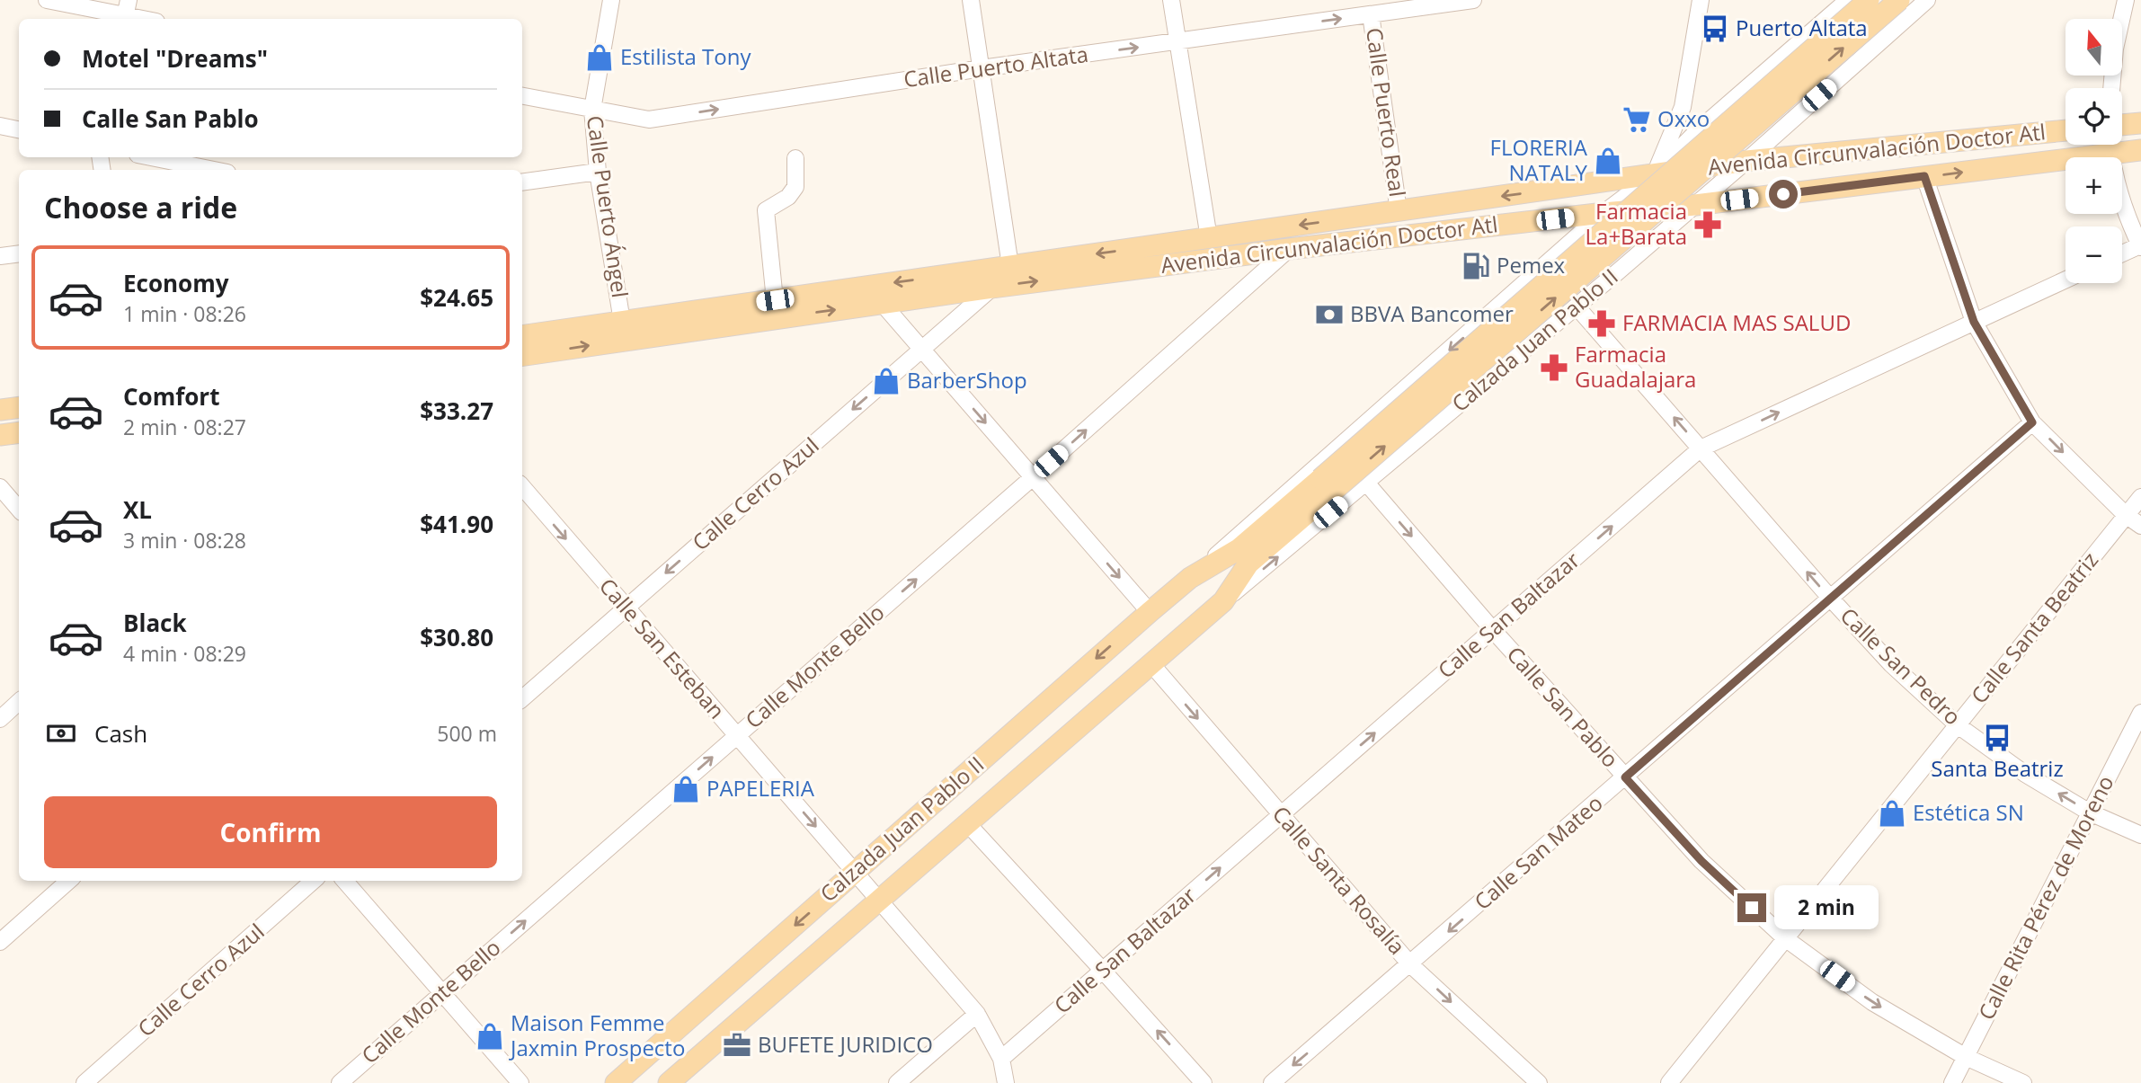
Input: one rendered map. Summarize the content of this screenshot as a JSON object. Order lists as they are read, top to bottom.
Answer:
{
  "streets": {
    "main road": ["Avenida Circunvalación Doctor Atl", "Calzada Juan Pablo II"],
    "street": [
      "Calle Puerto Altata",
      "Calle Puerto Real",
      "Calle Puerto Ángel",
      "Calle Cerro Azul",
      "Calle San Baltazar",
      "Calle Santa Beatriz",
      "Calle San Esteban",
      "Calle Monte Bello",
      "Calle San Pedro",
      "Calle San Pablo",
      "Calle San Mateo",
      "Calle Santa Rosalía",
      "Calle Rita Pérez de Moreno"
    ]
  },
  "crossings": [
    ["Calle Puerto Altata", "Calle Puerto Real"],
    ["Calle Puerto Altata", "Calle Puerto Ángel"],
    ["Calle Puerto Real", "Avenida Circunvalación Doctor Atl"],
    ["Avenida Circunvalación Doctor Atl", "Calle Puerto Ángel"],
    ["Avenida Circunvalación Doctor Atl", "Calzada Juan Pablo II"],
    ["Avenida Circunvalación Doctor Atl", "Calle Cerro Azul"],
    ["Avenida Circunvalación Doctor Atl", "Calle Monte Bello"],
    ["Calzada Juan Pablo II", "Calle San Esteban"],
    ["Calzada Juan Pablo II", "Calle San Pedro"],
    ["Calzada Juan Pablo II", "Calle San Pablo"],
    ["Calzada Juan Pablo II", "Calle Santa Rosalía"],
    ["Calle Cerro Azul", "Calle San Esteban"],
    ["Calle San Baltazar", "Calle San Esteban"],
    ["Calle San Baltazar", "Calle San Pedro"],
    ["Calle San Baltazar", "Calle San Pablo"],
    ["Calle San Baltazar", "Calle Santa Rosalía"],
    ["Calle Santa Beatriz", "Calle San Pedro"],
    ["Calle Santa Beatriz", "Calle San Pablo"],
    ["Calle San Esteban", "Calle Monte Bello"],
    ["Calle San Pedro", "Calle San Mateo"],
    ["Calle San Pedro", "Calle Rita Pérez de Moreno"],
    ["Calle San Pablo", "Calle San Mateo"],
    ["Calle San Pablo", "Calle Rita Pérez de Moreno"],
    ["Calle San Mateo", "Calle Santa Rosalía"]
  ],
  "one_way": [
    "Calle Puerto Altata",
    "Calle Cerro Azul",
    "Calle San Baltazar",
    "Calle San Esteban",
    "Calle Monte Bello",
    "Calle San Pedro",
    "Calle San Pablo",
    "Calle San Mateo",
    "Calle Santa Rosalía"
  ],
  "places": {
    "bus stop": ["Puerto Altata", "Santa Beatriz"],
    "shop": [
      "Estilista Tony",
      "FLORERIA NATALY",
      "BarberShop",
      "PAPELERIA",
      "Estética SN",
      "Maison Femme Jaxmin Prospecto"
    ],
    "supermarket": ["Oxxo"],
    "pharmacy": ["Farmacia La+Barata", "FARMACIA MAS SALUD", "Farmacia Guadalajara"],
    "fuel station": ["Pemex"],
    "bank": ["BBVA Bancomer"],
    "office": ["BUFETE JURIDICO"]
  },
  "north": "top",
  "page": {
    "map_buttons": ["+", "−"],
    "banner": ["Motel \"Dreams\"", "Calle San Pablo"],
    "heading": "Choose a ride",
    "list": [
      {
        "name": "Economy",
        "note": "1 min · 08:26",
        "value": "$24.65"
      },
      {
        "name": "Comfort",
        "note": "2 min · 08:27",
        "value": "$33.27"
      },
      {
        "name": "XL",
        "note": "3 min · 08:28",
        "value": "$41.90"
      },
      {
        "name": "Black",
        "note": "4 min · 08:29",
        "value": "$30.80"
      }
    ],
    "pay": ["Cash", "500 m"],
    "buttons": "Confirm",
    "bubble": "2 min"
  }
}
